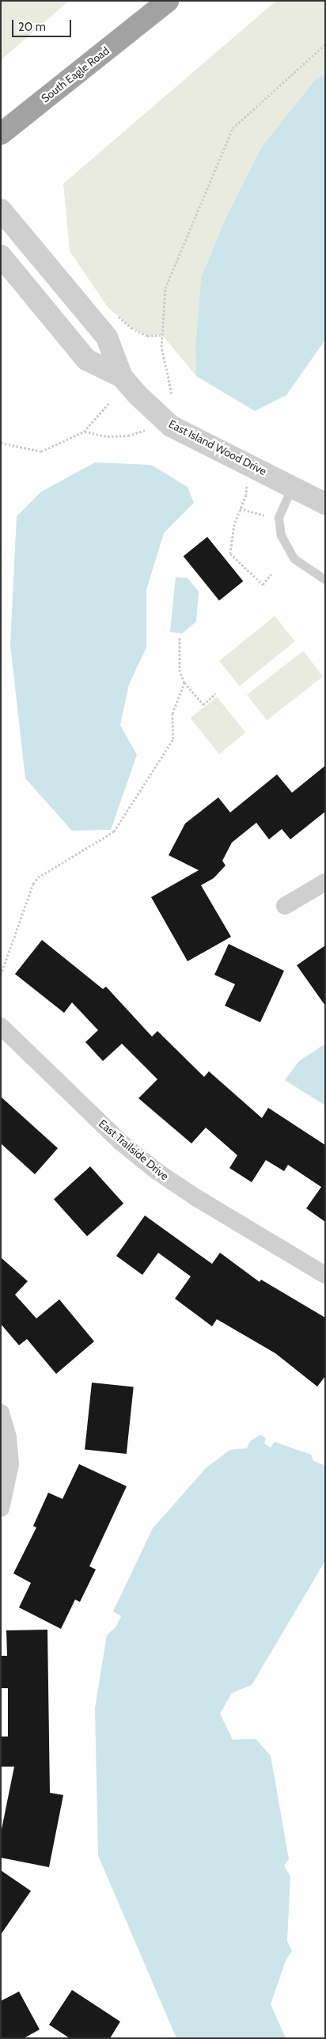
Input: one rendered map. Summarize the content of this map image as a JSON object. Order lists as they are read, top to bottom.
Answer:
{
  "streets": {
    "highway": ["South Eagle Road"],
    "street": ["East Island Wood Drive", "East Trailside Drive"]
  },
  "scale_bar": "20 m"
}
